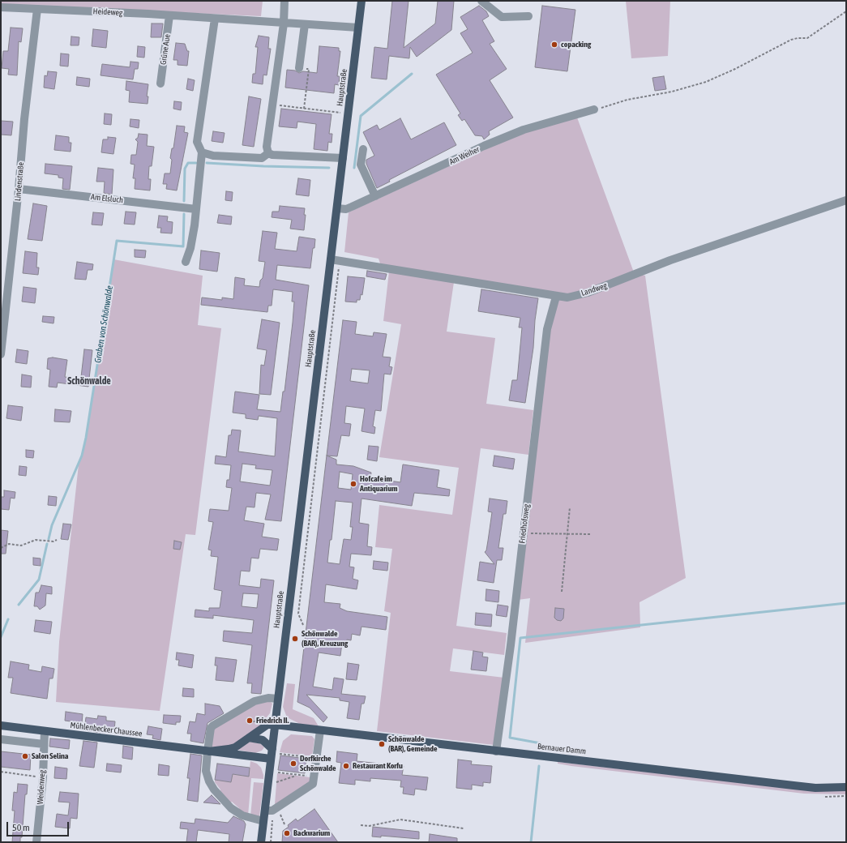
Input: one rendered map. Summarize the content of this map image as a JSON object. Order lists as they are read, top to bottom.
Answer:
{
  "streets": {
    "main road": ["Hauptstraße", "Mühlenbecker Chaussee", "Bernauer Damm"],
    "street": [
      "Heideweg",
      "Grüne Aue",
      "Am Weiher",
      "Lindenstraße",
      "Am Elsluch",
      "Landweg",
      "Friedhofsweg",
      "Weidenweg"
    ]
  },
  "crossings": [
    ["Heideweg", "Grüne Aue"],
    ["Heideweg", "Hauptstraße"],
    ["Heideweg", "Lindenstraße"],
    ["Hauptstraße", "Am Weiher"],
    ["Hauptstraße", "Landweg"],
    ["Hauptstraße", "Mühlenbecker Chaussee"],
    ["Hauptstraße", "Bernauer Damm"],
    ["Lindenstraße", "Am Elsluch"],
    ["Landweg", "Friedhofsweg"],
    ["Friedhofsweg", "Bernauer Damm"],
    ["Mühlenbecker Chaussee", "Bernauer Damm"],
    ["Mühlenbecker Chaussee", "Weidenweg"]
  ],
  "districts": ["Schönwalde"],
  "water": ["Graben von Schönwalde"],
  "places": [
    "copacking",
    "Hofcafe im Antiquarium",
    "Schönwalde (BAR), Kreuzung",
    "Friedrich II.",
    "Schönwalde (BAR), Gemeinde",
    "Salon Selina",
    "Dorfkirche Schönwalde",
    "Restaurant Korfu",
    "Backwarium"
  ],
  "scale_bar": "50 m"
}
